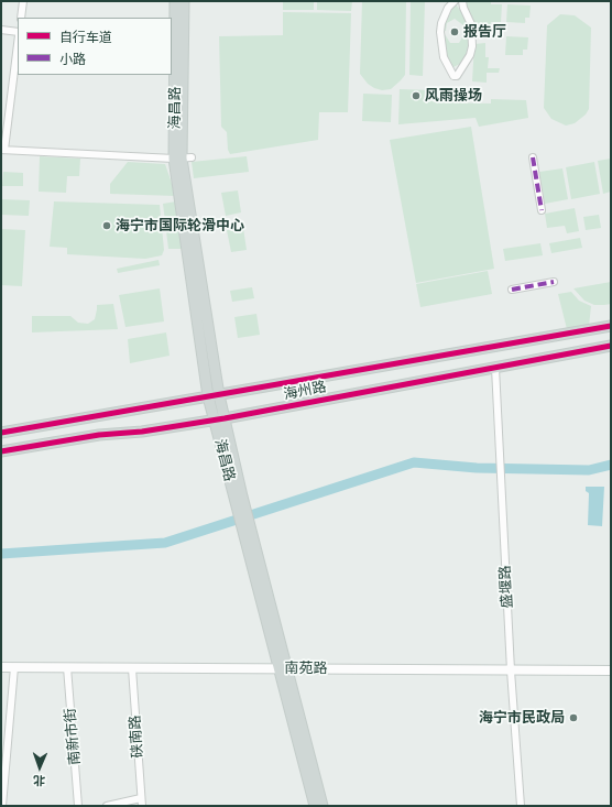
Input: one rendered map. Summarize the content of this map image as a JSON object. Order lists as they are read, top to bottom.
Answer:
{
  "streets": {
    "main road": ["海昌路", "海州路"],
    "street": [
      "盛堰路",
      "南苑路",
      "南新市街",
      "硖南路"
    ]
  },
  "crossings": [
    ["海昌路", "海州路"],
    ["海昌路", "南苑路"],
    ["海州路", "盛堰路"],
    ["盛堰路", "南苑路"],
    ["南苑路", "南新市街"],
    ["南苑路", "硖南路"]
  ],
  "places": [
    "报告厅",
    "风雨操场",
    "海宁市国际轮滑中心",
    "海宁市民政局"
  ],
  "legend": ["自行车道", "小路"],
  "north": "bottom"
}
